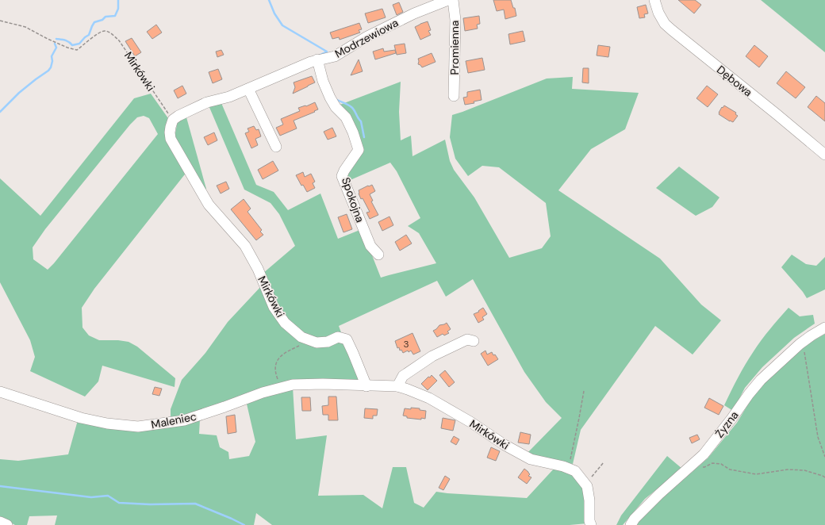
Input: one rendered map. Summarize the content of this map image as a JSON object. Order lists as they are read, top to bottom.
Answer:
{
  "streets": {
    "street": [
      "Modrzewiowa",
      "Promienna",
      "Mirkówki",
      "Dębowa",
      "Spokojna",
      "Maleniec",
      "Żyzna"
    ]
  },
  "crossings": [
    ["Modrzewiowa", "Mirkówki"],
    ["Modrzewiowa", "Spokojna"],
    ["Mirkówki", "Maleniec"]
  ],
  "house_numbers": ["3"]
}
